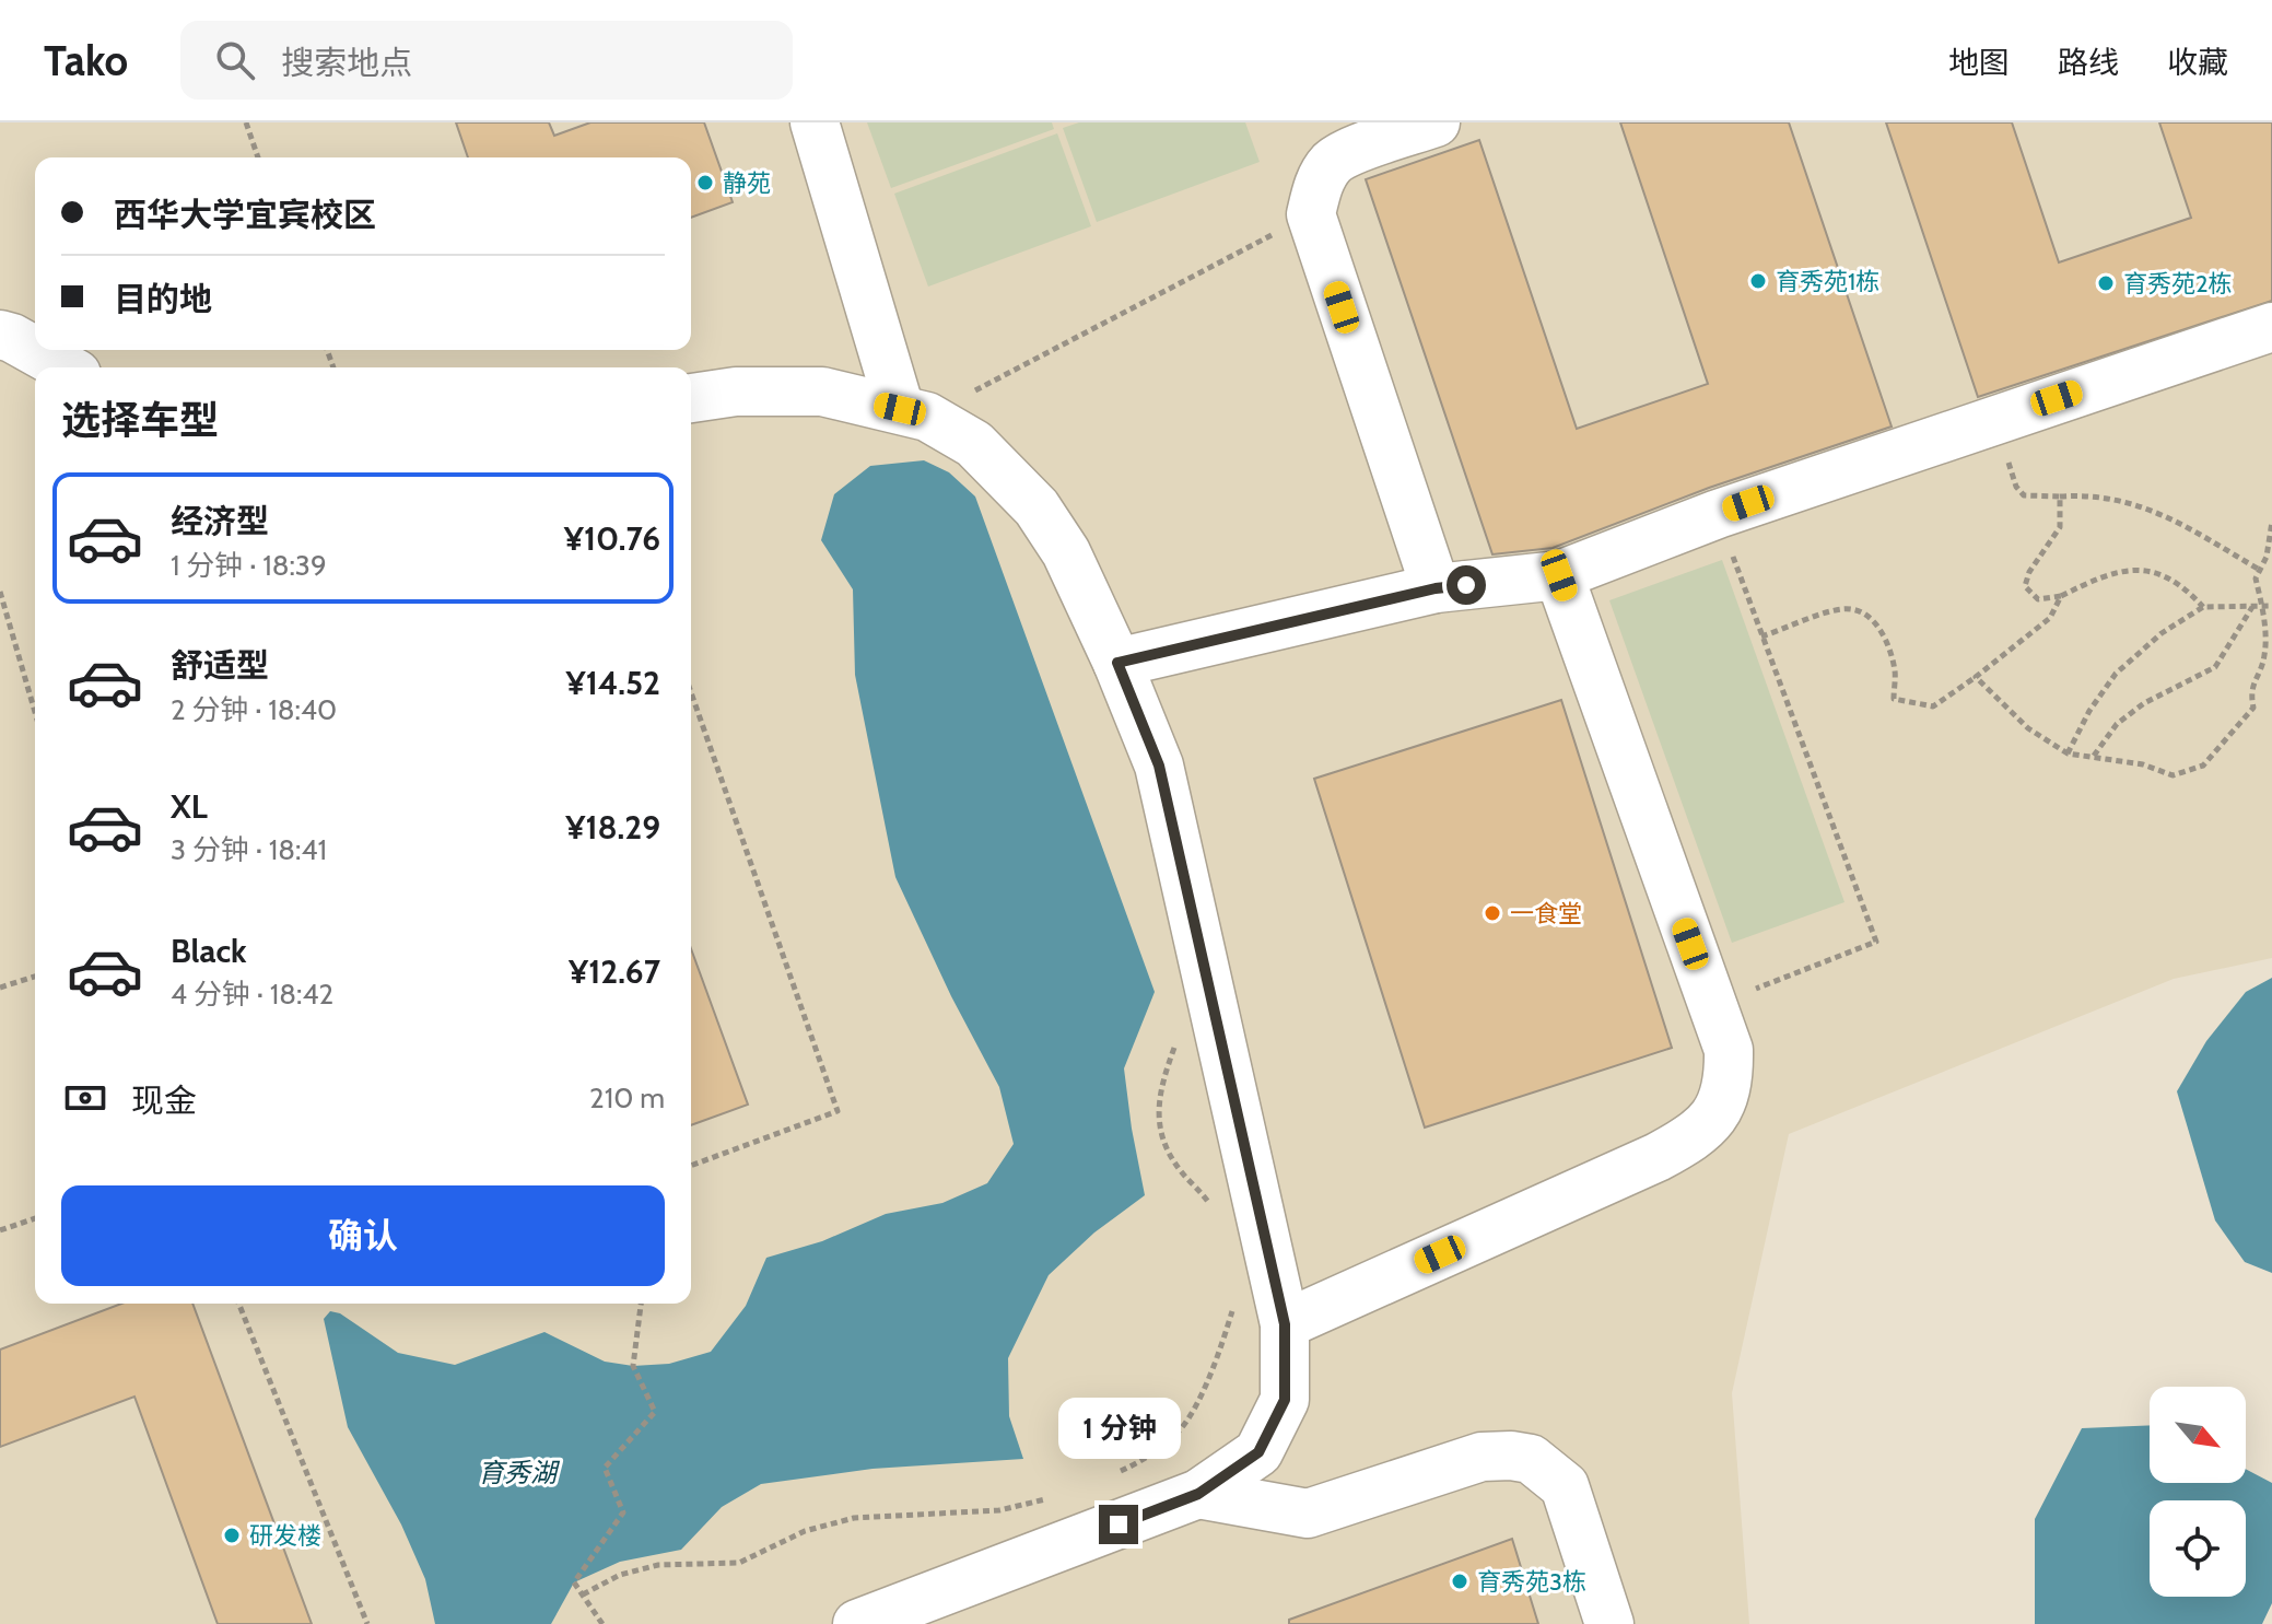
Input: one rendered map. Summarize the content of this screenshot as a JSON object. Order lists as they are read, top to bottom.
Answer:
{
  "water": ["育秀湖"],
  "places": [
    "静苑",
    "育秀苑1栋",
    "育秀苑2栋",
    "一食堂",
    "研发楼",
    "育秀苑3栋"
  ],
  "north": "bottom right",
  "page": {
    "header": "Tako",
    "search": "搜索地点",
    "nav": ["地图", "路线", "收藏"],
    "banner": ["西华大学宜宾校区", "目的地"],
    "heading": "选择车型",
    "list": [
      {
        "name": "经济型",
        "note": "1 分钟 · 18:39",
        "value": "¥10.76"
      },
      {
        "name": "舒适型",
        "note": "2 分钟 · 18:40",
        "value": "¥14.52"
      },
      {
        "name": "XL",
        "note": "3 分钟 · 18:41",
        "value": "¥18.29"
      },
      {
        "name": "Black",
        "note": "4 分钟 · 18:42",
        "value": "¥12.67"
      }
    ],
    "pay": ["现金", "210 m"],
    "buttons": "确认",
    "bubble": "1 分钟"
  }
}
